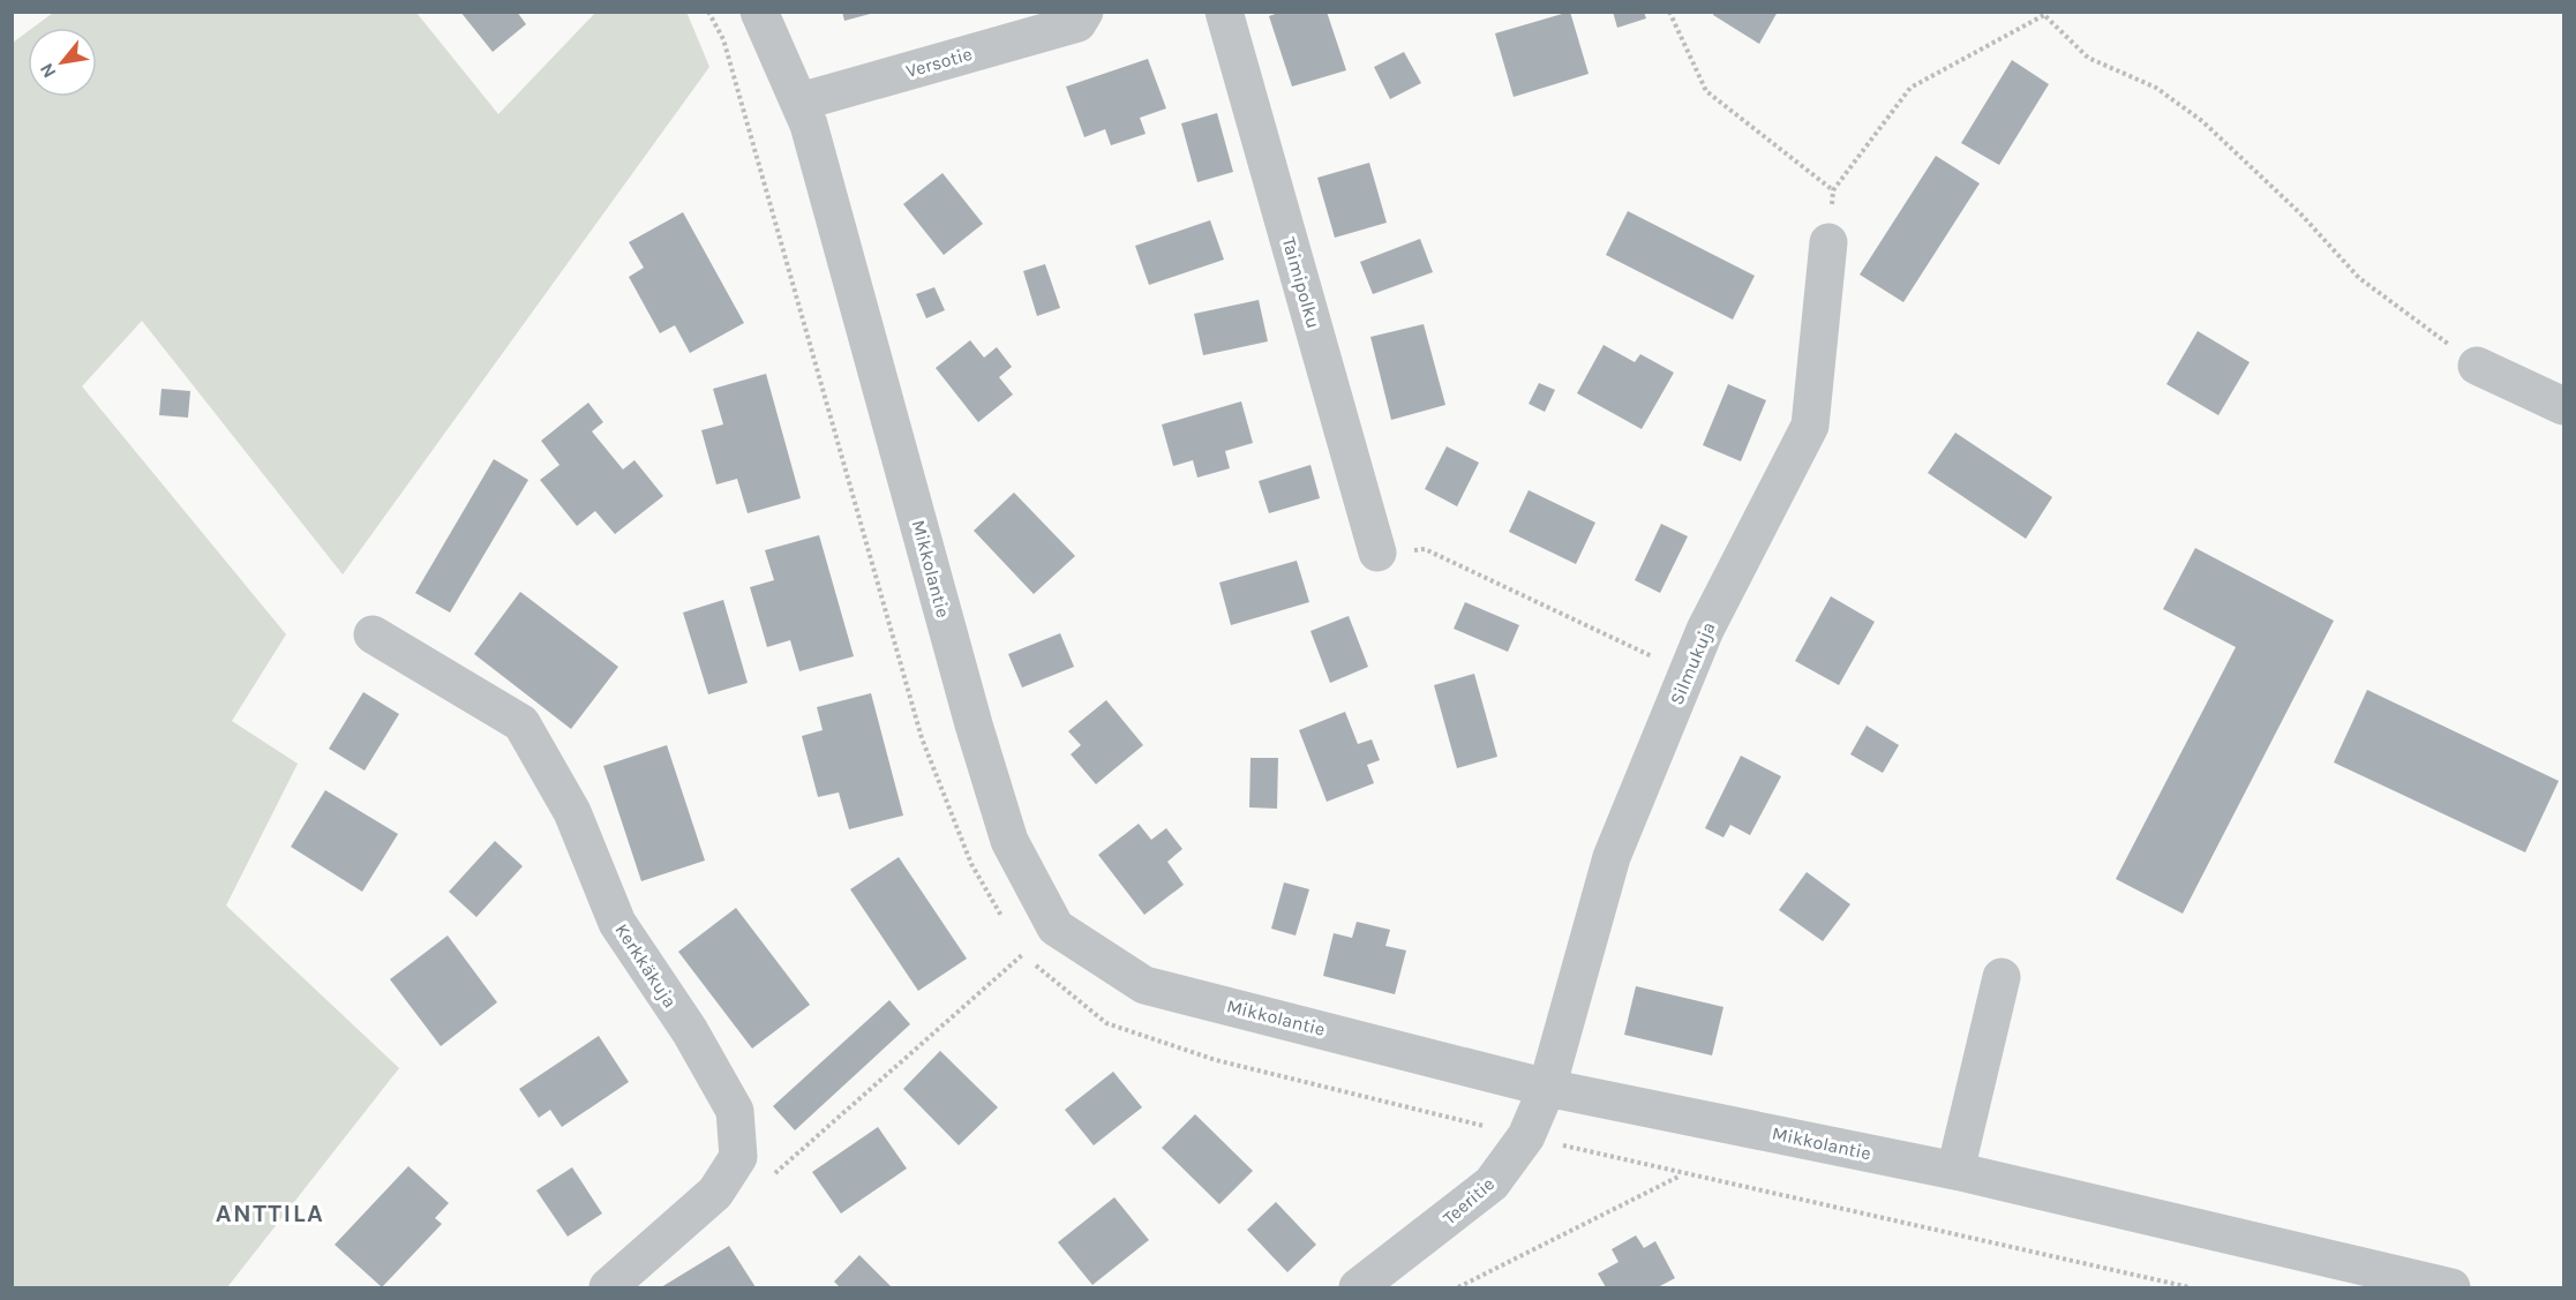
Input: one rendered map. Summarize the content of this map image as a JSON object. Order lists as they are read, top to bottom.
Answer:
{
  "streets": {
    "street": [
      "Versotie",
      "Taimipolku",
      "Mikkolantie",
      "Silmukuja",
      "Kerkkäkuja",
      "Teeritie"
    ]
  },
  "crossings": [
    ["Versotie", "Mikkolantie"],
    ["Mikkolantie", "Silmukuja"],
    ["Mikkolantie", "Teeritie"],
    ["Silmukuja", "Teeritie"]
  ],
  "districts": ["ANTTILA"],
  "north": "bottom left"
}
